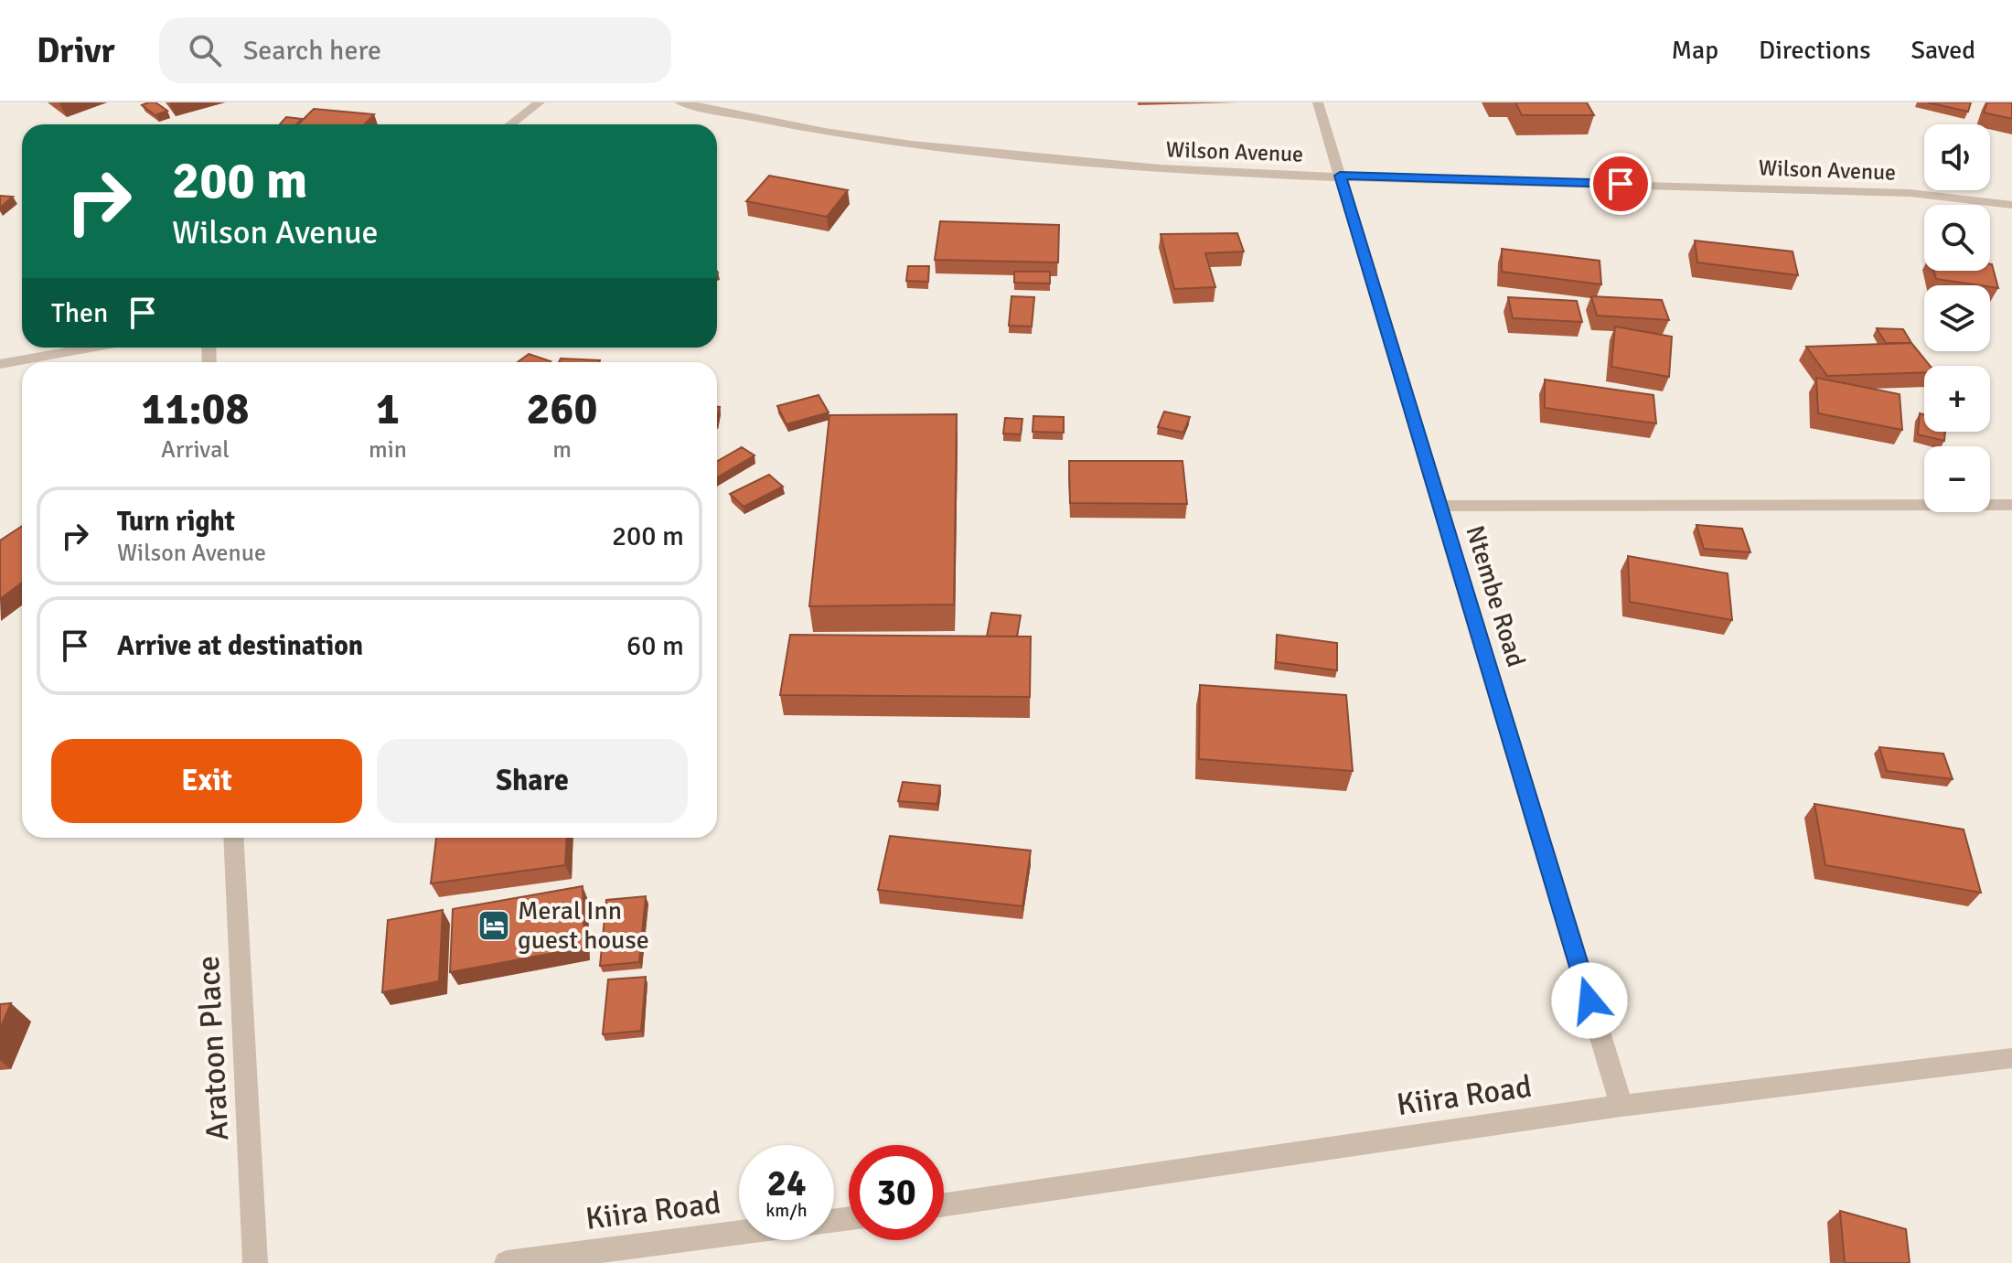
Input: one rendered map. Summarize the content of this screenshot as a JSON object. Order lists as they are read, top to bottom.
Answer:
{
  "streets": {
    "street": [
      "Wilson Avenue",
      "Ntembe Road",
      "Aratoon Place",
      "Kiira Road"
    ]
  },
  "crossings": [
    ["Wilson Avenue", "Ntembe Road"],
    ["Ntembe Road", "Kiira Road"]
  ],
  "places": {
    "hotel": ["Meral Inn guest house"]
  },
  "page": {
    "header": "Drivr",
    "search": "Search here",
    "nav": ["Map", "Directions", "Saved"],
    "map_buttons": ["+", "−"],
    "turn": ["200 m", "Wilson Avenue"],
    "then": "Then",
    "eta": [
      "11:08",
      "Arrival",
      "1",
      "min",
      "260",
      "m"
    ],
    "list": [
      {
        "name": "Turn right",
        "note": "Wilson Avenue",
        "value": "200 m"
      },
      {
        "name": "Arrive at destination",
        "value": "60 m"
      }
    ],
    "buttons": ["Exit", "Share"],
    "speed": "24 km/h",
    "limit": "30"
  }
}
